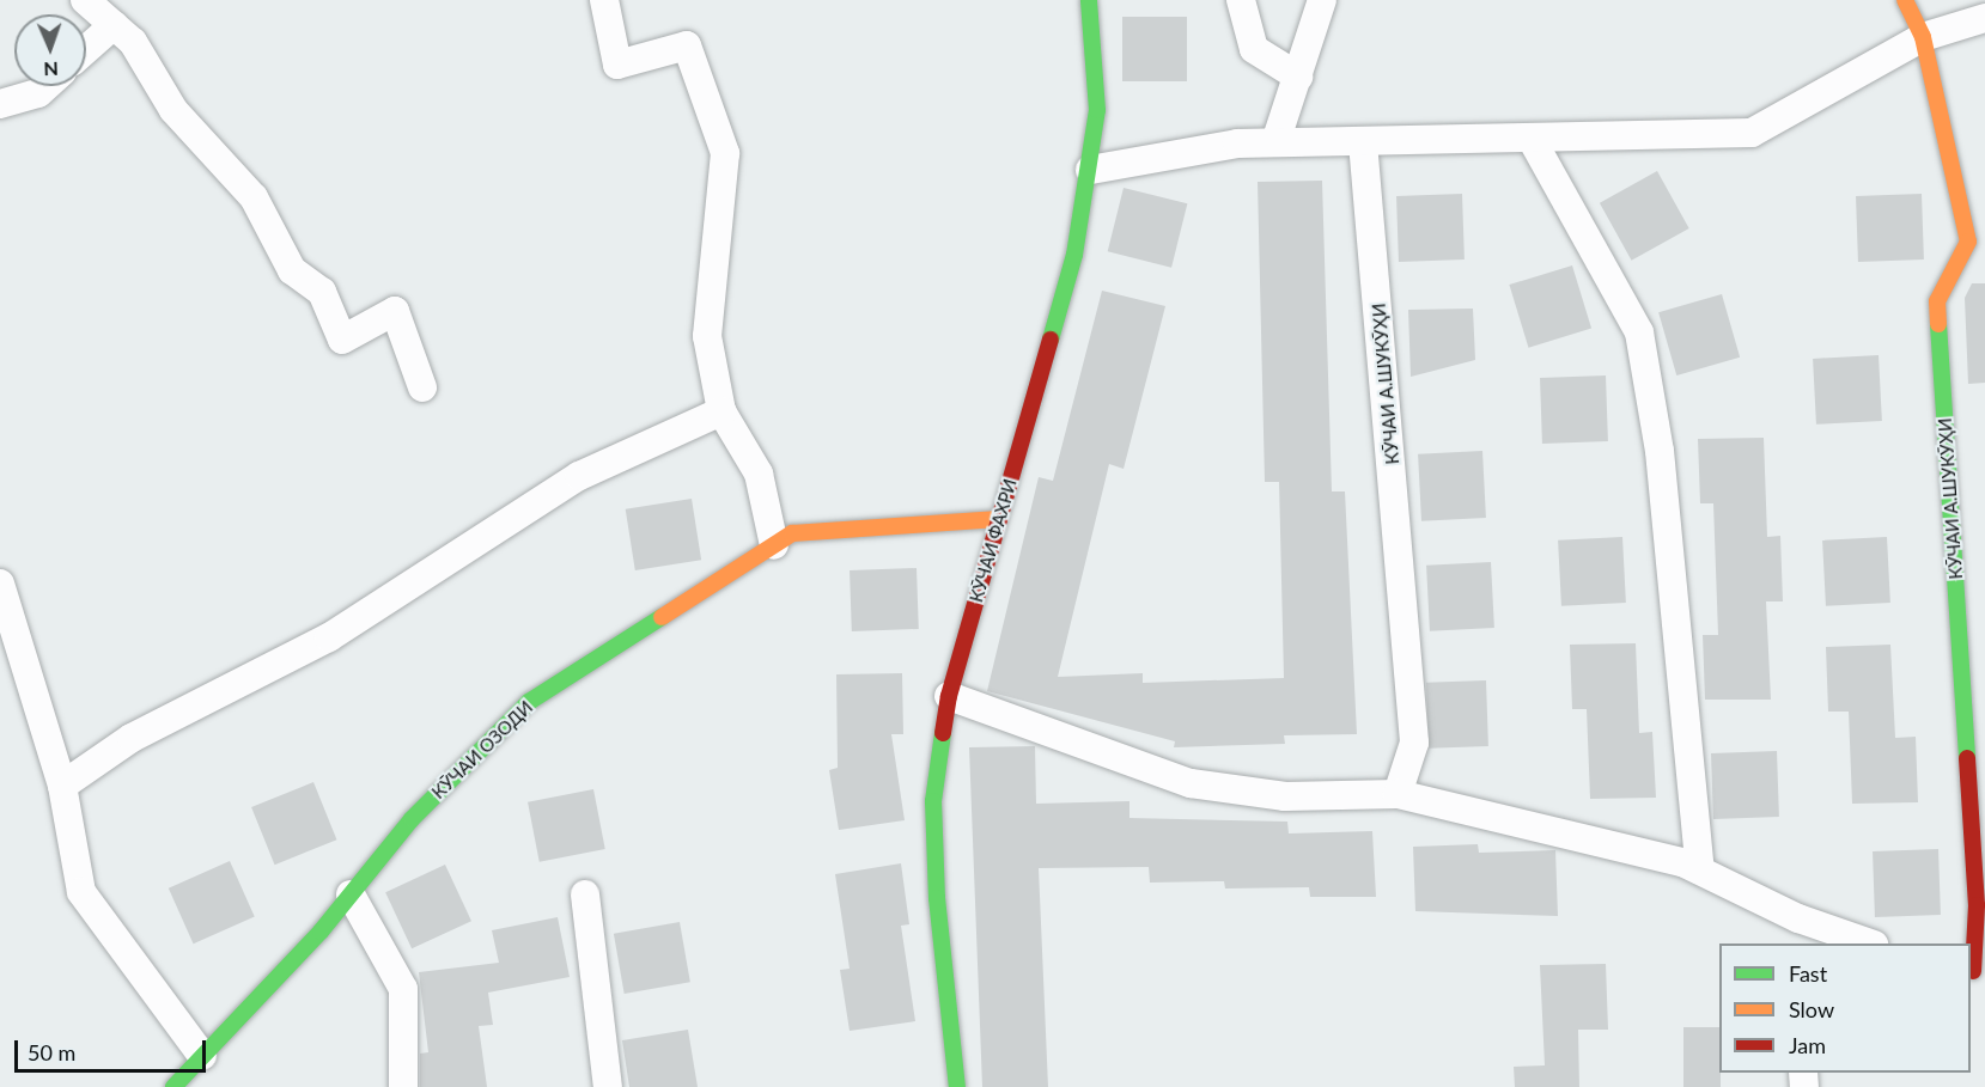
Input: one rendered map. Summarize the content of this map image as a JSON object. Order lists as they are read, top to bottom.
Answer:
{
  "streets": {
    "street": ["КӮЧАИ А.ШУКӮҲИ", "КӮЧАИ ФАХРИ", "КӮЧАИ ОЗОДИ"]
  },
  "crossings": [
    ["КӮЧАИ ФАХРИ", "КӮЧАИ ОЗОДИ"]
  ],
  "legend": ["Fast", "Slow", "Jam"],
  "scale_bar": "50 m",
  "north": "bottom"
}
